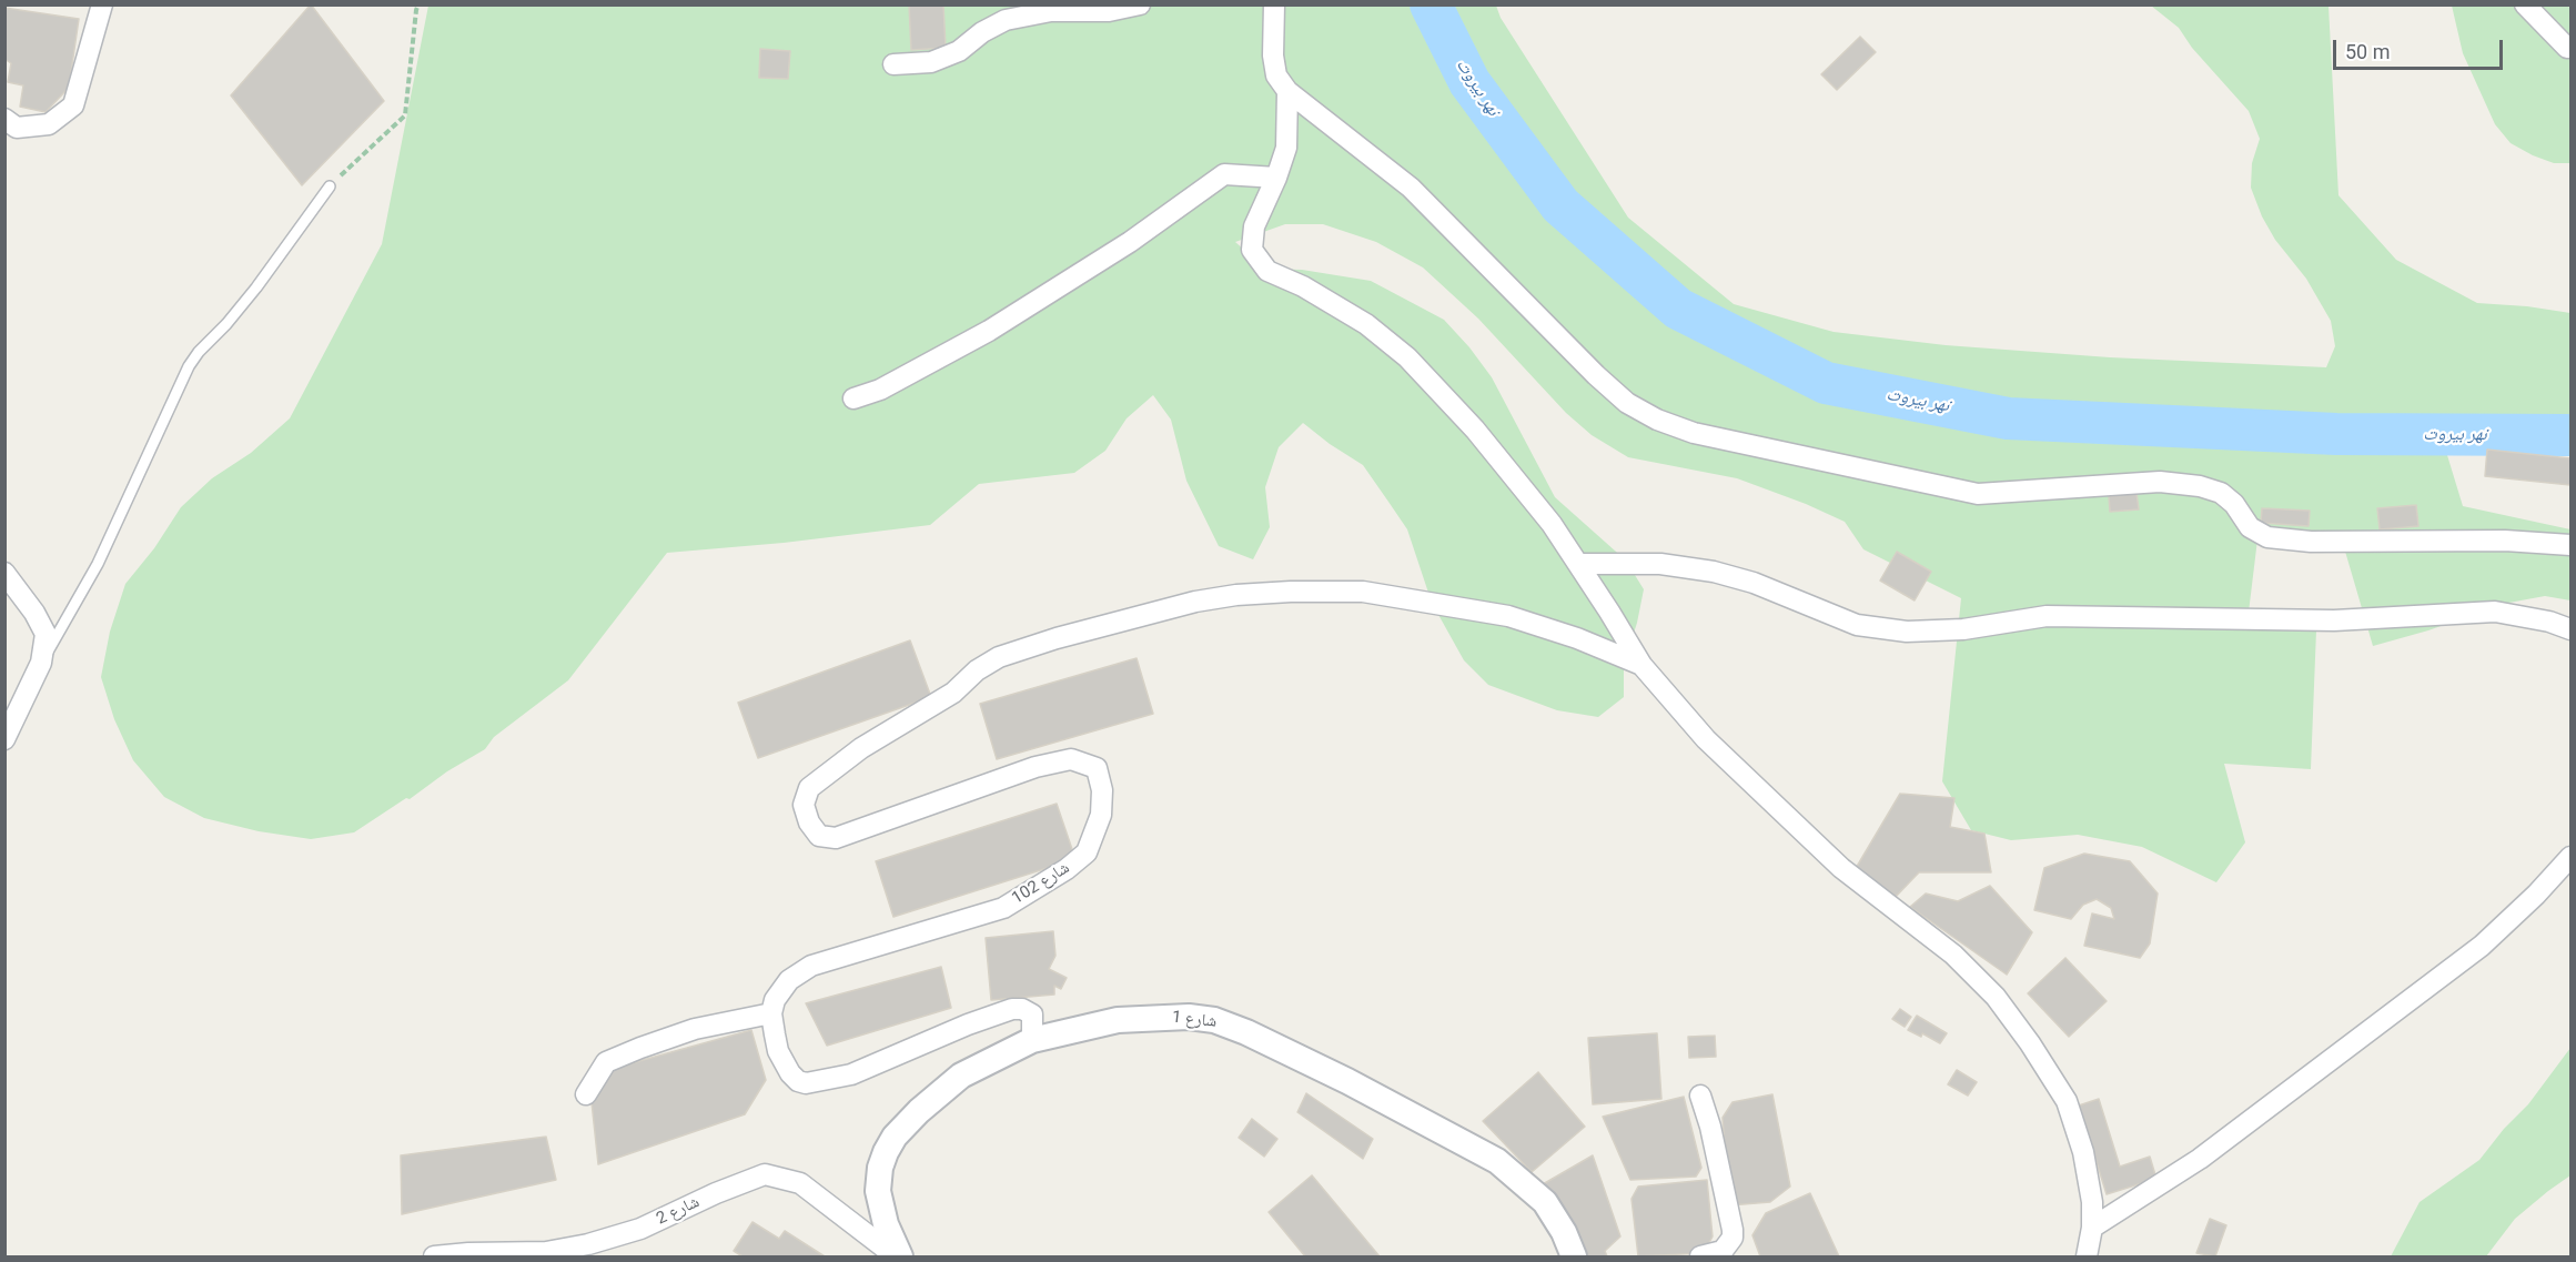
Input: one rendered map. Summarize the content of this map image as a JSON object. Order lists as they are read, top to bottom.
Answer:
{
  "streets": {
    "street": ["شارع 102", "شارع 1", "شارع 2"]
  },
  "crossings": [
    ["شارع 1", "شارع 2"]
  ],
  "water": ["نهر بيروت"],
  "scale_bar": "50 m"
}
